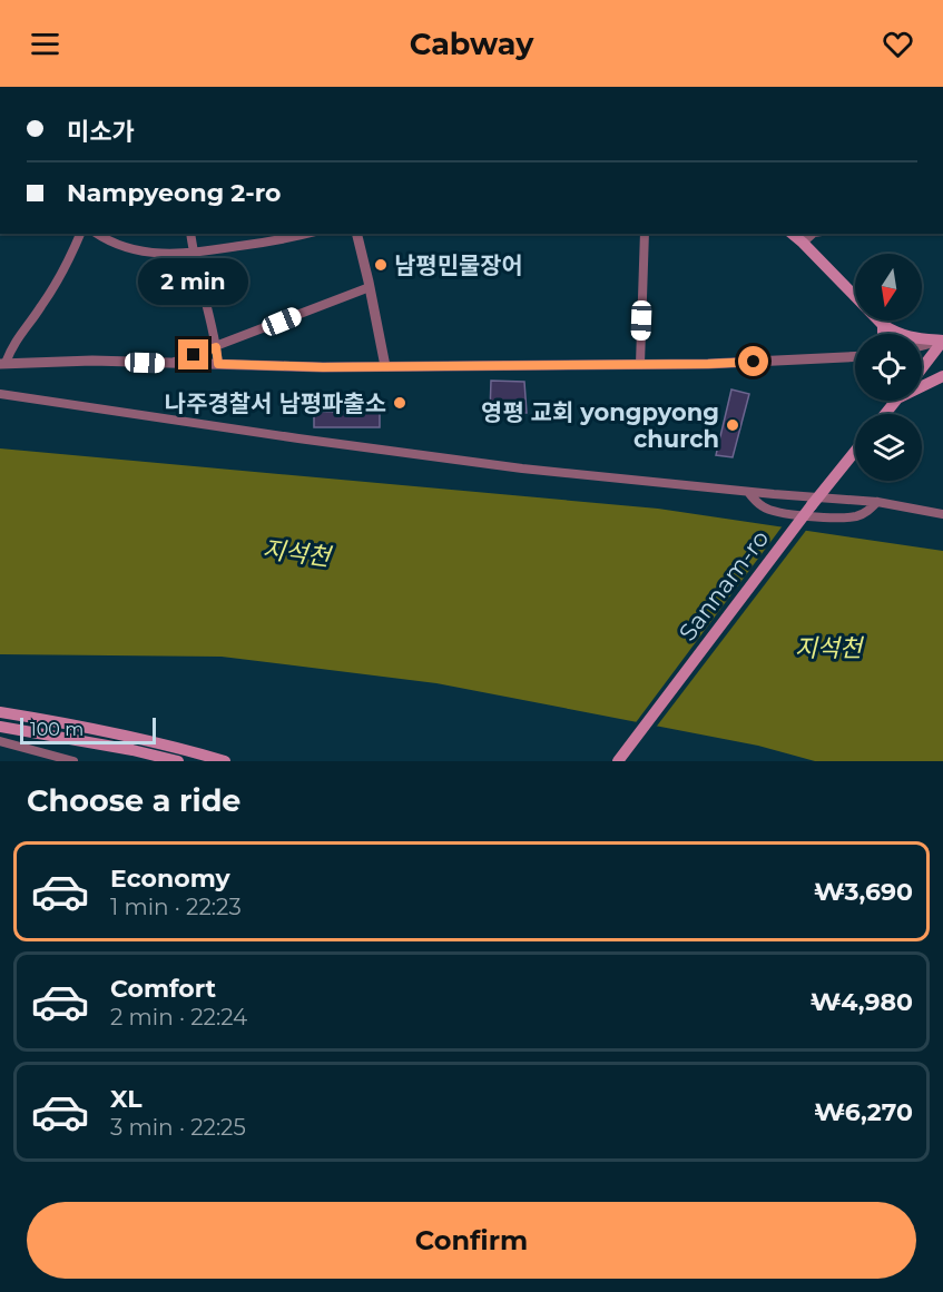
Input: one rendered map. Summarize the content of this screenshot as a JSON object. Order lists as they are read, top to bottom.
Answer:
{
  "streets": {
    "main road": ["Sannam-ro"]
  },
  "water": ["지석천"],
  "places": ["남평민물장어", "나주경찰서 남평파출소", "영평 교회 yongpyong church"],
  "scale_bar": "100 m",
  "north": "bottom",
  "page": {
    "header": "Cabway",
    "banner": ["미소가", "Nampyeong 2-ro"],
    "bubble": "2 min",
    "scale": "100 m",
    "heading": "Choose a ride",
    "list": [
      {
        "name": "Economy",
        "note": "1 min · 22:23",
        "value": "₩3,690"
      },
      {
        "name": "Comfort",
        "note": "2 min · 22:24",
        "value": "₩4,980"
      },
      {
        "name": "XL",
        "note": "3 min · 22:25",
        "value": "₩6,270"
      }
    ],
    "buttons": "Confirm"
  }
}
